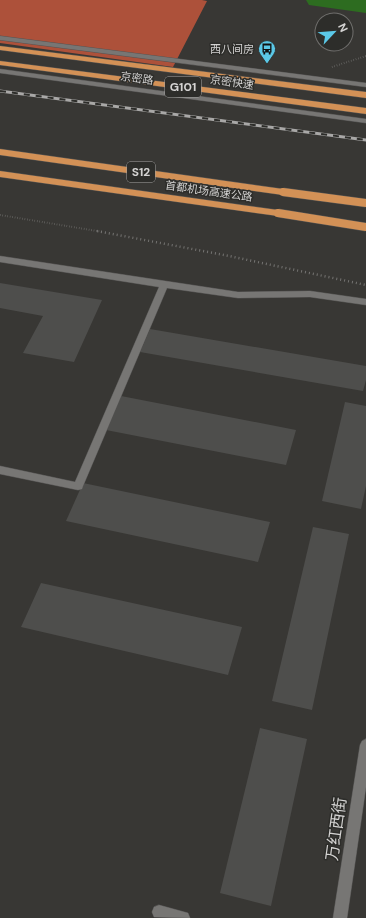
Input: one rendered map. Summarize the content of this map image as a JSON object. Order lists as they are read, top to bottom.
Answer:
{
  "streets": {
    "highway": [
      "京密快速",
      "G101",
      "S12",
      "首都机场高速公路"
    ],
    "main road": ["京密路", "万红西街"]
  },
  "places": {
    "bus stop": ["西八间房"]
  },
  "north": "top right"
}
